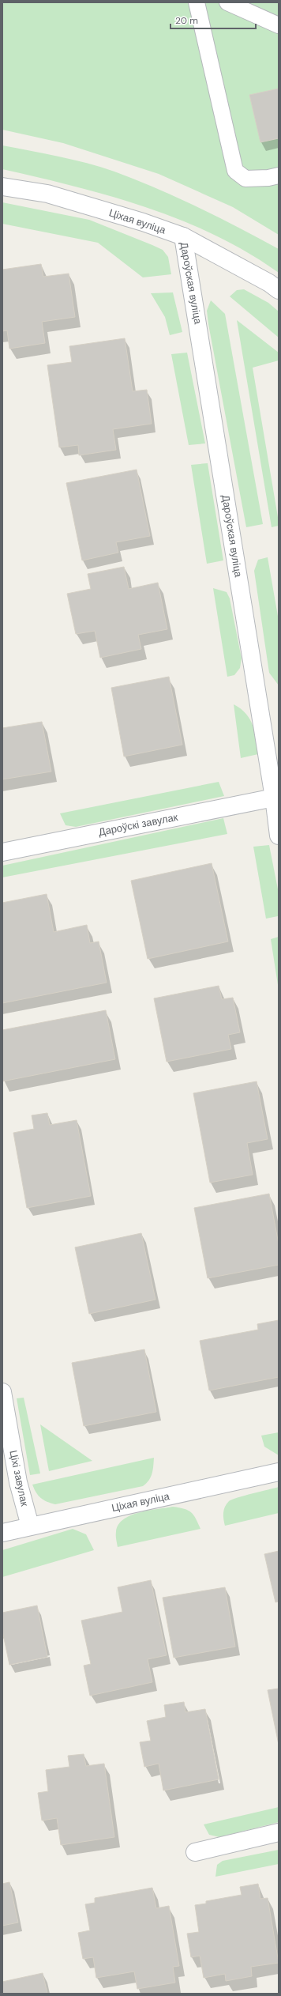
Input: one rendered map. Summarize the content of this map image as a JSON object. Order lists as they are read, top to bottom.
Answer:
{
  "streets": {
    "street": [
      "Ціхая вуліца",
      "Дароўская вуліца",
      "Дароўскі завулак",
      "Ціхі завулак"
    ]
  },
  "crossings": [
    ["Ціхая вуліца", "Дароўская вуліца"],
    ["Ціхая вуліца", "Ціхі завулак"],
    ["Дароўская вуліца", "Дароўскі завулак"]
  ],
  "scale_bar": "20 m"
}
